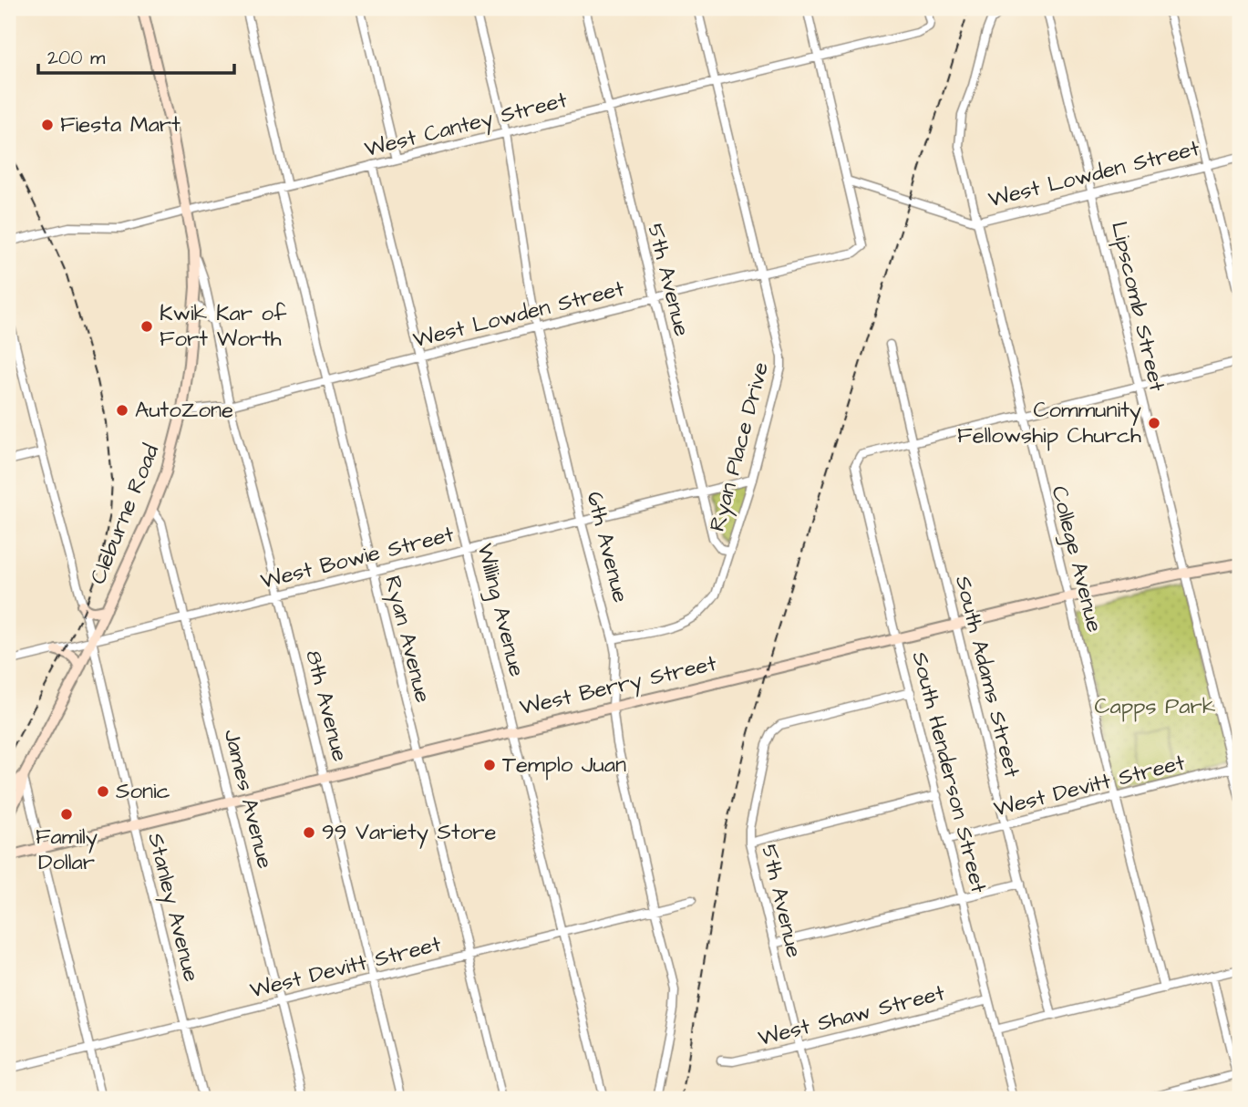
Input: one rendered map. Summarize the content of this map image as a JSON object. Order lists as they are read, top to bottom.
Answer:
{
  "streets": {
    "main road": ["Cleburne Road", "West Berry Street", "8th Avenue"],
    "street": [
      "West Cantey Street",
      "West Lowden Street",
      "5th Avenue",
      "Lipscomb Street",
      "Ryan Place Drive",
      "6th Avenue",
      "West Bowie Street",
      "College Avenue",
      "Willing Avenue",
      "Ryan Avenue",
      "South Adams Street",
      "South Henderson Street",
      "West Devitt Street",
      "James Avenue",
      "Stanley Avenue",
      "West Shaw Street"
    ]
  },
  "crossings": [
    ["West Cantey Street", "5th Avenue"],
    ["West Cantey Street", "Ryan Place Drive"],
    ["West Cantey Street", "6th Avenue"],
    ["West Cantey Street", "Willing Avenue"],
    ["West Cantey Street", "Ryan Avenue"],
    ["West Cantey Street", "8th Avenue"],
    ["West Lowden Street", "5th Avenue"],
    ["West Lowden Street", "Lipscomb Street"],
    ["West Lowden Street", "Ryan Place Drive"],
    ["West Lowden Street", "Cleburne Road"],
    ["West Lowden Street", "6th Avenue"],
    ["West Lowden Street", "College Avenue"],
    ["West Lowden Street", "Willing Avenue"],
    ["West Lowden Street", "Ryan Avenue"],
    ["West Lowden Street", "8th Avenue"],
    ["5th Avenue", "Ryan Place Drive"],
    ["5th Avenue", "West Bowie Street"],
    ["5th Avenue", "South Henderson Street"],
    ["5th Avenue", "West Shaw Street"],
    ["Lipscomb Street", "West Berry Street"],
    ["Lipscomb Street", "West Devitt Street"],
    ["Ryan Place Drive", "6th Avenue"],
    ["Ryan Place Drive", "West Bowie Street"],
    ["Cleburne Road", "West Bowie Street"],
    ["Cleburne Road", "8th Avenue"],
    ["Cleburne Road", "James Avenue"],
    ["Cleburne Road", "Stanley Avenue"],
    ["6th Avenue", "West Bowie Street"],
    ["6th Avenue", "West Berry Street"],
    ["6th Avenue", "West Devitt Street"],
    ["West Bowie Street", "Willing Avenue"],
    ["West Bowie Street", "Ryan Avenue"],
    ["West Bowie Street", "8th Avenue"],
    ["West Bowie Street", "James Avenue"],
    ["West Bowie Street", "Stanley Avenue"],
    ["College Avenue", "West Berry Street"],
    ["College Avenue", "West Devitt Street"],
    ["Willing Avenue", "West Berry Street"],
    ["Willing Avenue", "West Devitt Street"],
    ["Ryan Avenue", "West Berry Street"],
    ["Ryan Avenue", "West Devitt Street"],
    ["South Adams Street", "West Berry Street"],
    ["South Adams Street", "South Henderson Street"],
    ["South Adams Street", "West Devitt Street"],
    ["West Berry Street", "8th Avenue"],
    ["West Berry Street", "South Henderson Street"],
    ["West Berry Street", "James Avenue"],
    ["West Berry Street", "Stanley Avenue"],
    ["8th Avenue", "West Devitt Street"],
    ["South Henderson Street", "West Devitt Street"],
    ["South Henderson Street", "West Shaw Street"],
    ["West Devitt Street", "James Avenue"],
    ["West Devitt Street", "Stanley Avenue"]
  ],
  "parks": ["Capps Park"],
  "places": [
    "Fiesta Mart",
    "Kwik Kar of Fort Worth",
    "AutoZone",
    "Community Fellowship Church",
    "Templo Juan",
    "Sonic",
    "Family Dollar",
    "99 Variety Store"
  ],
  "scale_bar": "200 m"
}
